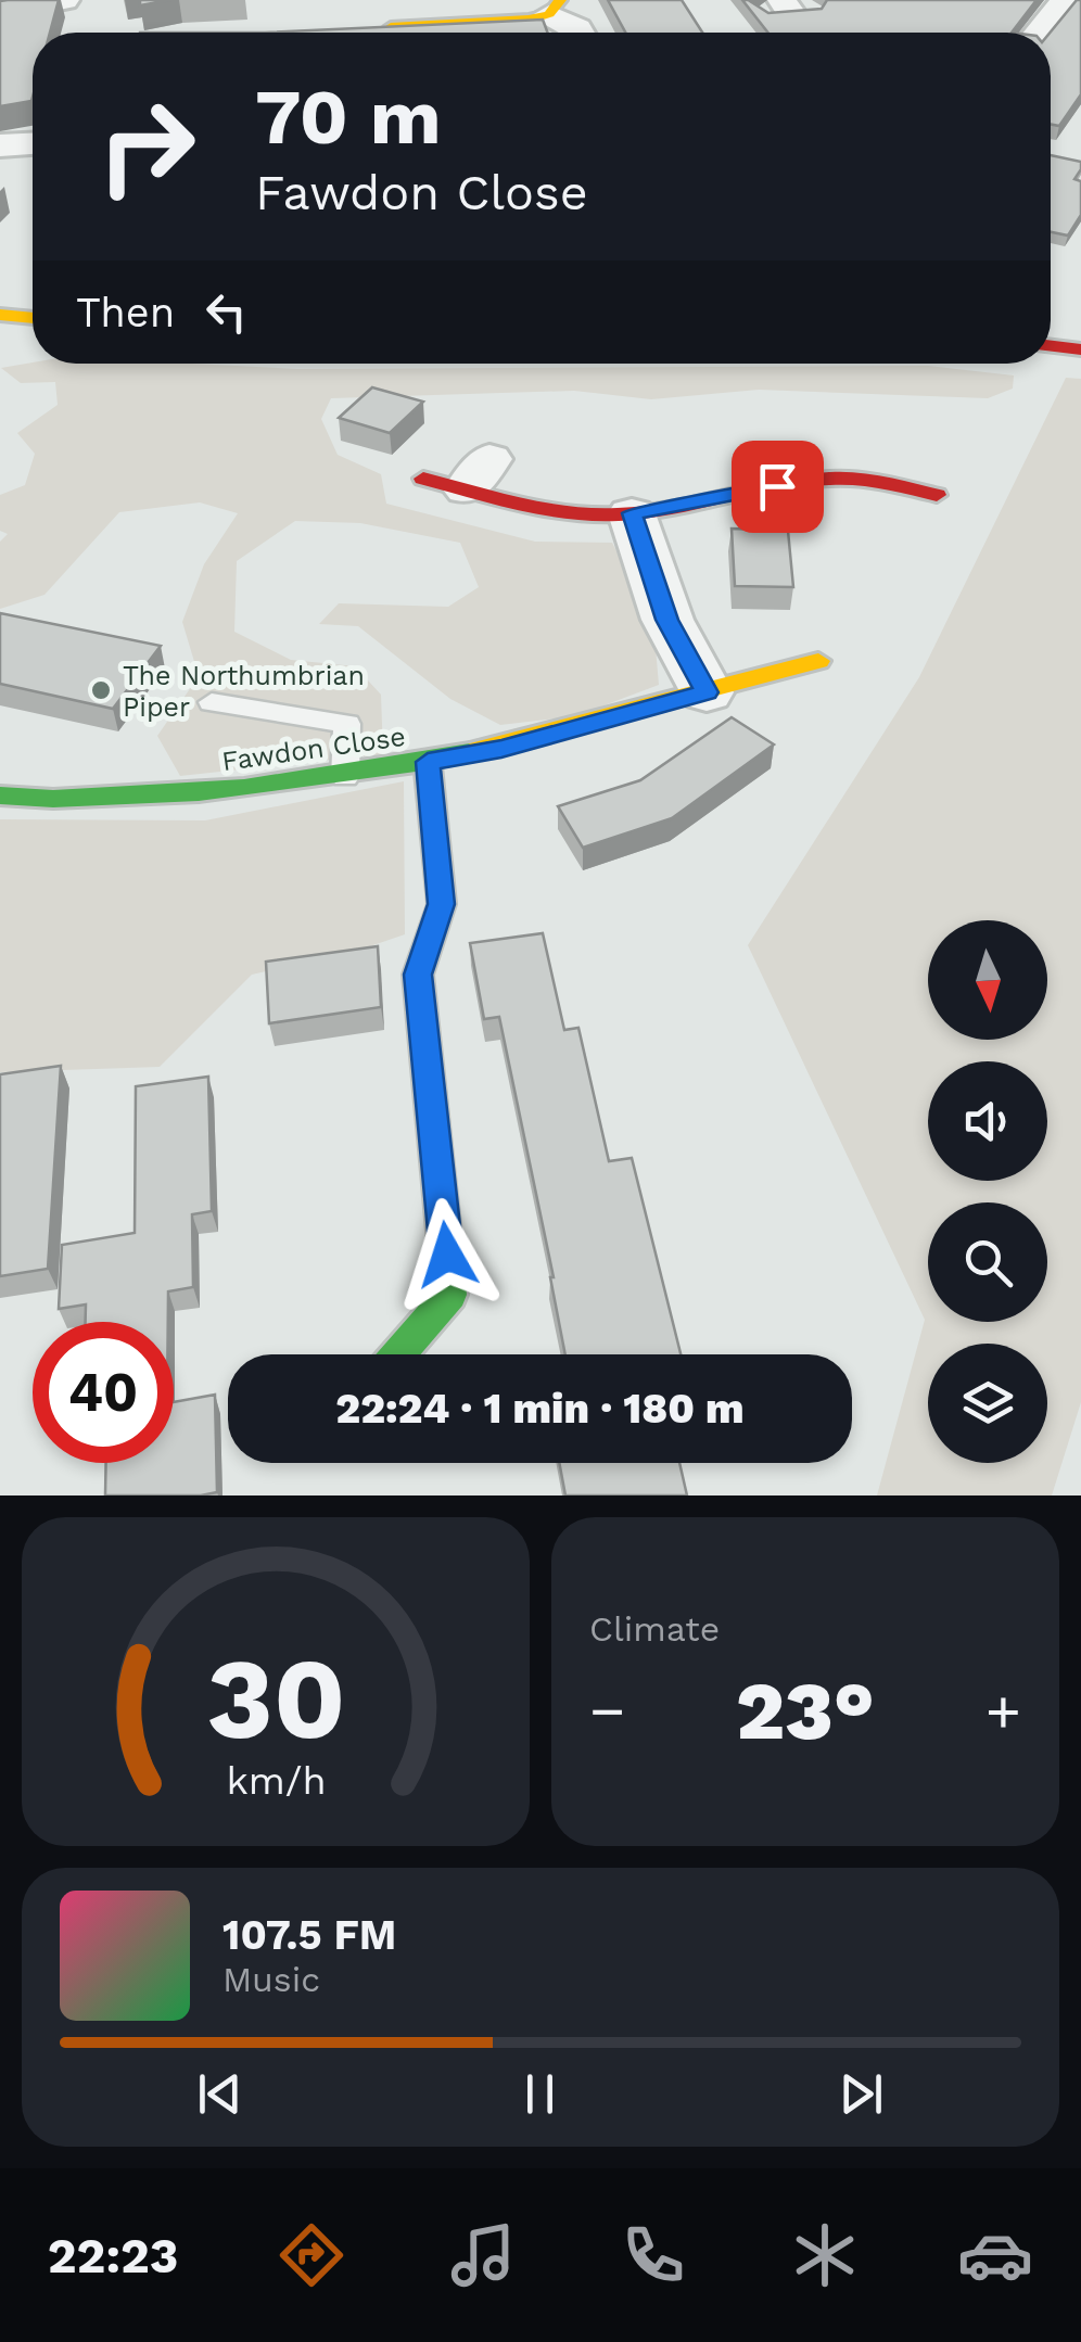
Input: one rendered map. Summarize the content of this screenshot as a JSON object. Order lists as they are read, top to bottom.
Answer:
{
  "streets": {
    "street": ["Fawdon Close"]
  },
  "places": ["The Northumbrian Piper"],
  "north": "bottom",
  "page": {
    "turn": ["70 m", "Fawdon Close"],
    "then": "Then",
    "limit": "40",
    "trip": "22:24 · 1 min · 180 m",
    "tile": "Climate",
    "heat": ["−", "23°", "+"],
    "song": ["107.5 FM", "Music"],
    "tabs": "22:23",
    "gauge": ["30", "km/h"]
  }
}
